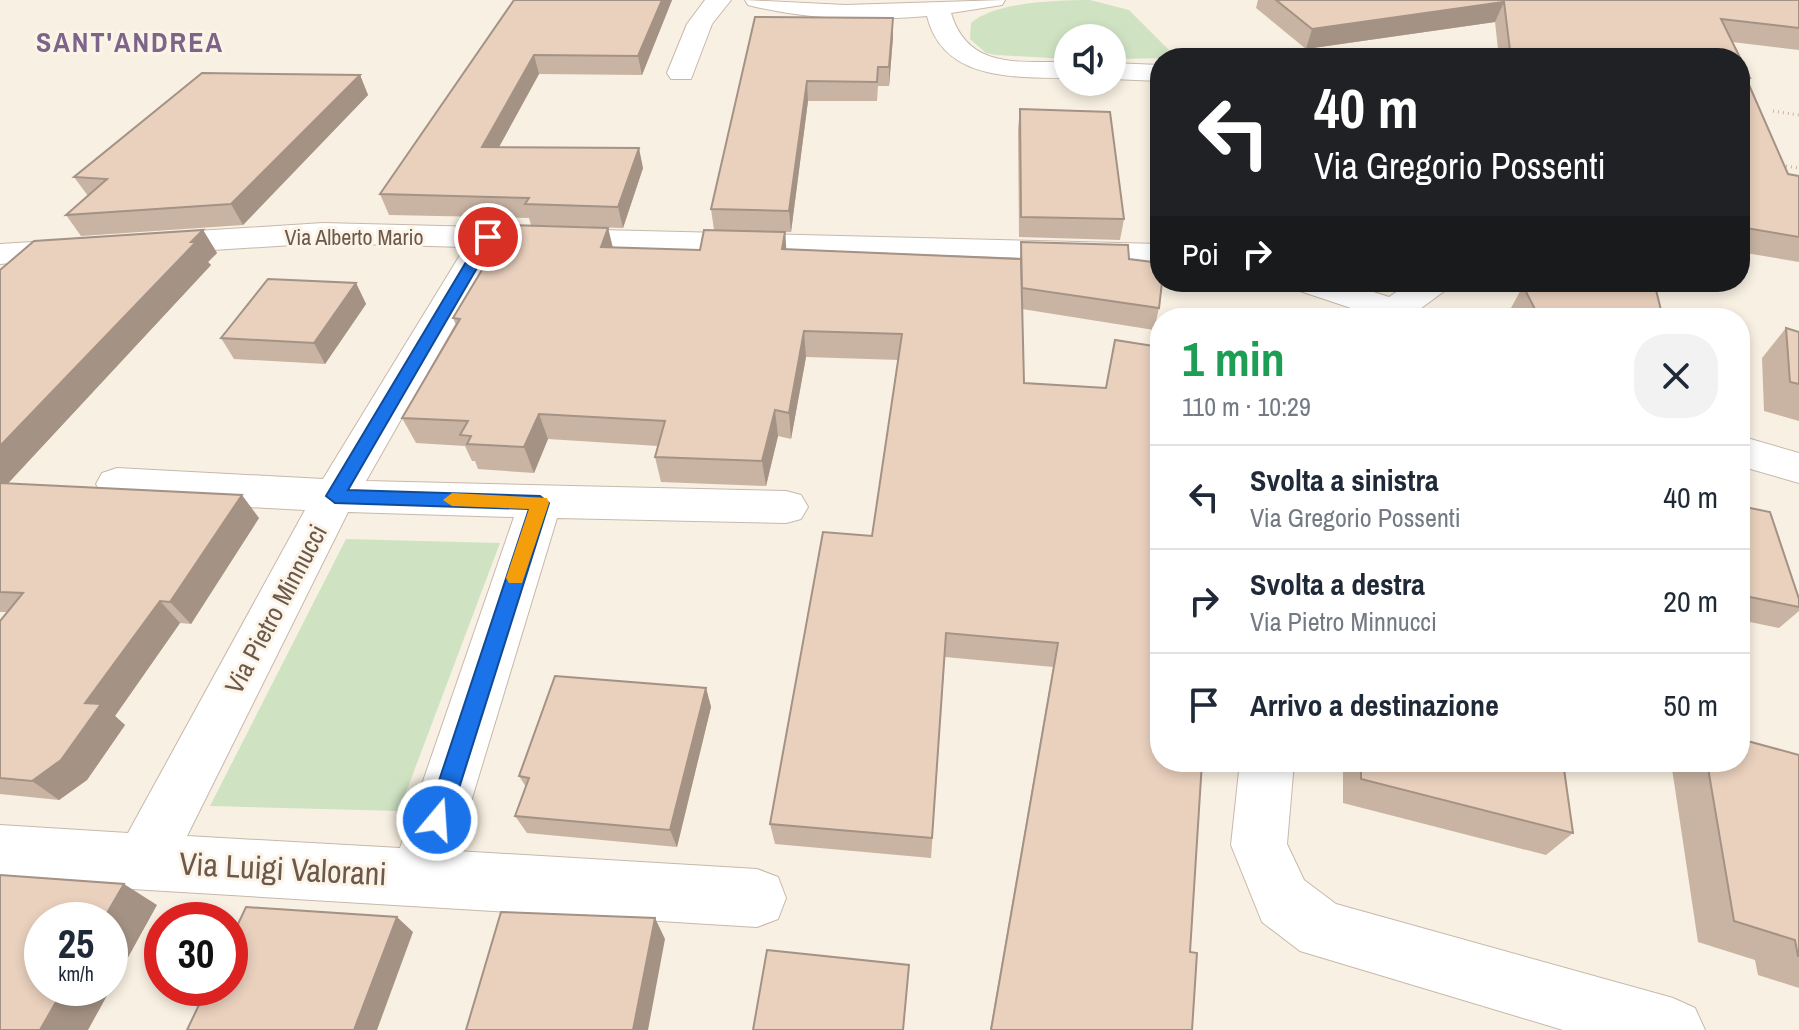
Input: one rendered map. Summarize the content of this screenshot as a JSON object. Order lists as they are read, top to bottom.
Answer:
{
  "streets": {
    "street": ["Via Alberto Mario", "Via Pietro Minnucci", "Via Luigi Valorani"]
  },
  "crossings": [
    ["Via Alberto Mario", "Via Pietro Minnucci"],
    ["Via Pietro Minnucci", "Via Luigi Valorani"]
  ],
  "districts": ["SANT'ANDREA"],
  "page": {
    "turn": ["40 m", "Via Gregorio Possenti"],
    "then": "Poi",
    "heading": ["1 min", "110 m · 10:29"],
    "list": [
      {
        "name": "Svolta a sinistra",
        "note": "Via Gregorio Possenti",
        "value": "40 m"
      },
      {
        "name": "Svolta a destra",
        "note": "Via Pietro Minnucci",
        "value": "20 m"
      },
      {
        "name": "Arrivo a destinazione",
        "value": "50 m"
      }
    ],
    "speed": "25 km/h",
    "limit": "30"
  }
}
